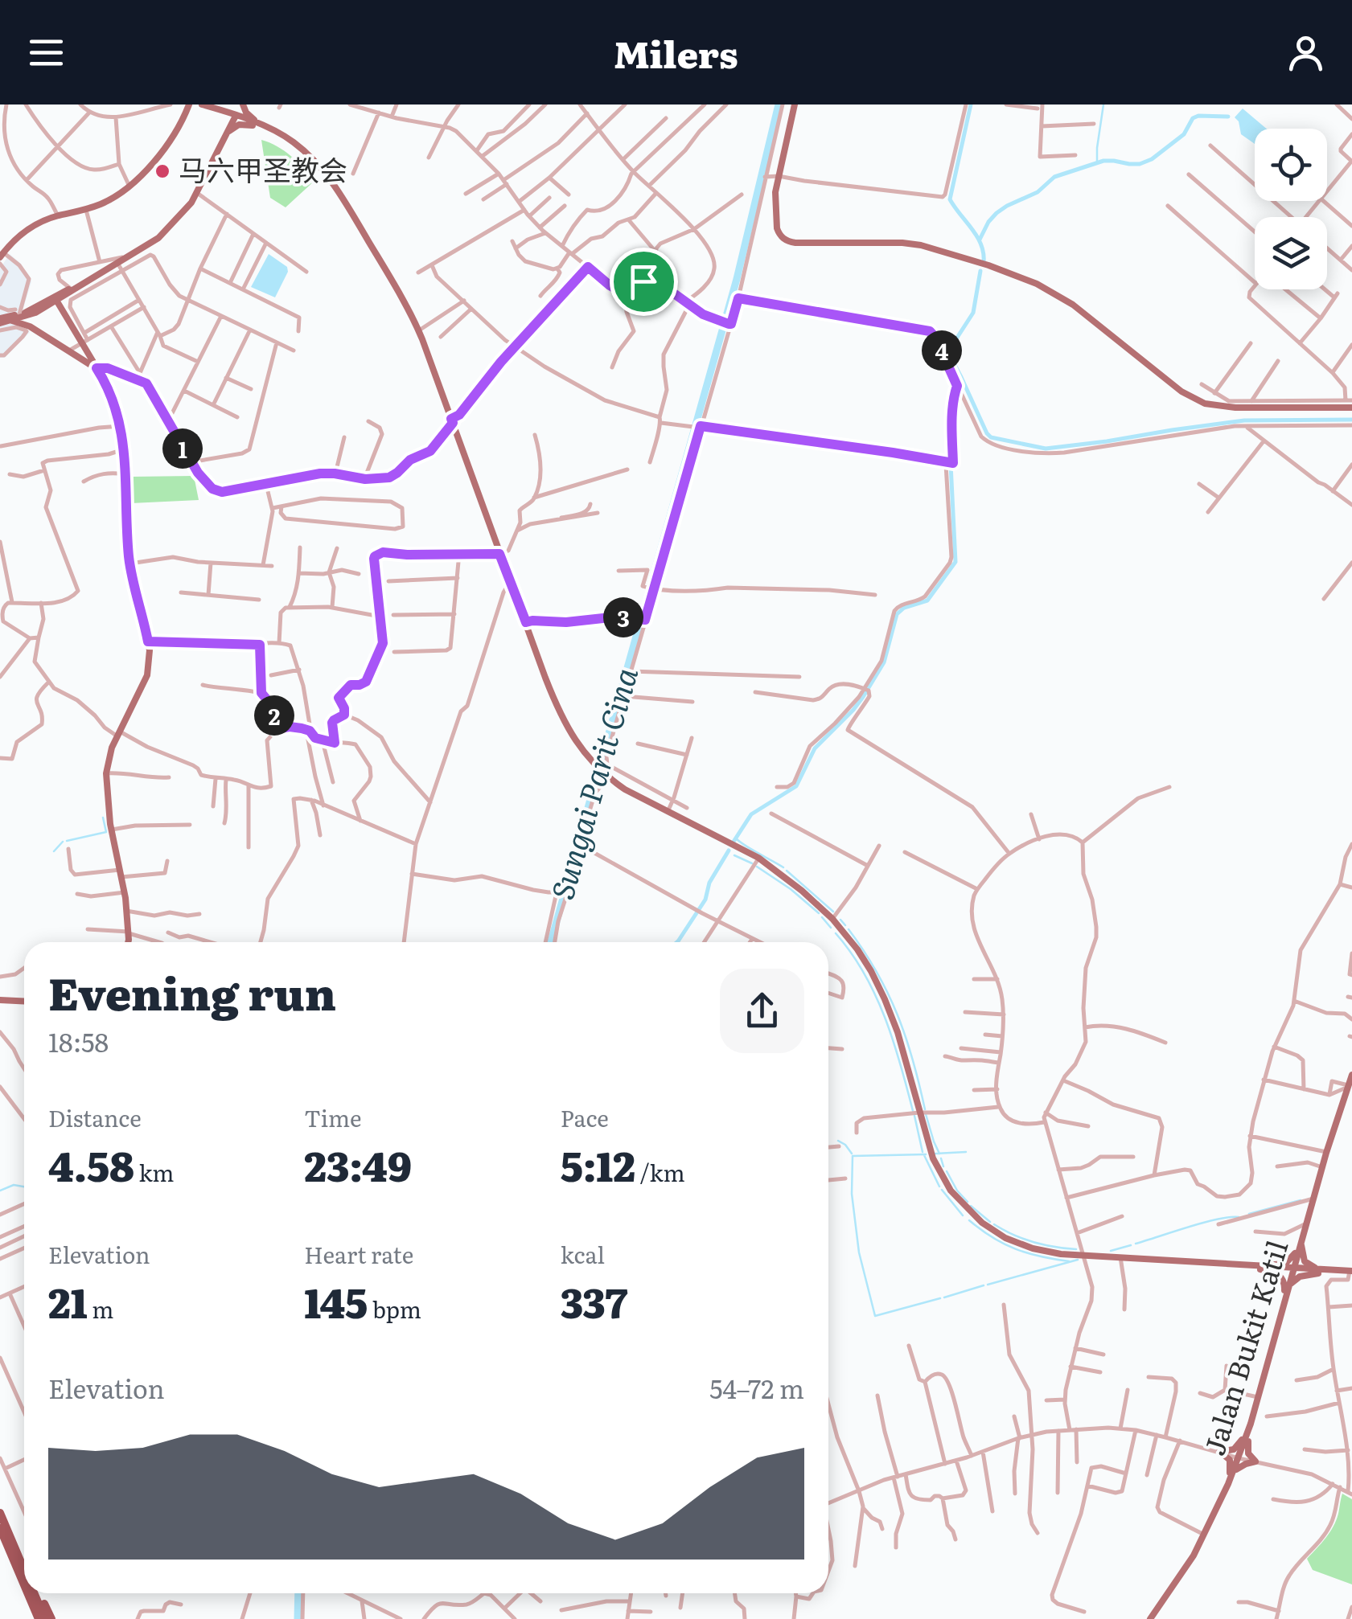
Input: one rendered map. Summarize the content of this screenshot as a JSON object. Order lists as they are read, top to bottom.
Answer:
{
  "streets": {
    "main road": ["Jalan Bukit Katil"]
  },
  "water": ["Sungai Parit Cina"],
  "places": ["马六甲圣教会"],
  "page": {
    "header": "Milers",
    "pins": [
      "4",
      "1",
      "3",
      "2"
    ],
    "heading": ["Evening run", "18:58"],
    "stats": [
      ["Distance", "4.58 km"],
      ["Time", "23:49"],
      ["Pace", "5:12 /km"],
      ["Elevation", "21 m"],
      ["Heart rate", "145 bpm"],
      ["kcal", "337"]
    ],
    "chart": ["Elevation", "54–72 m"]
  }
}
